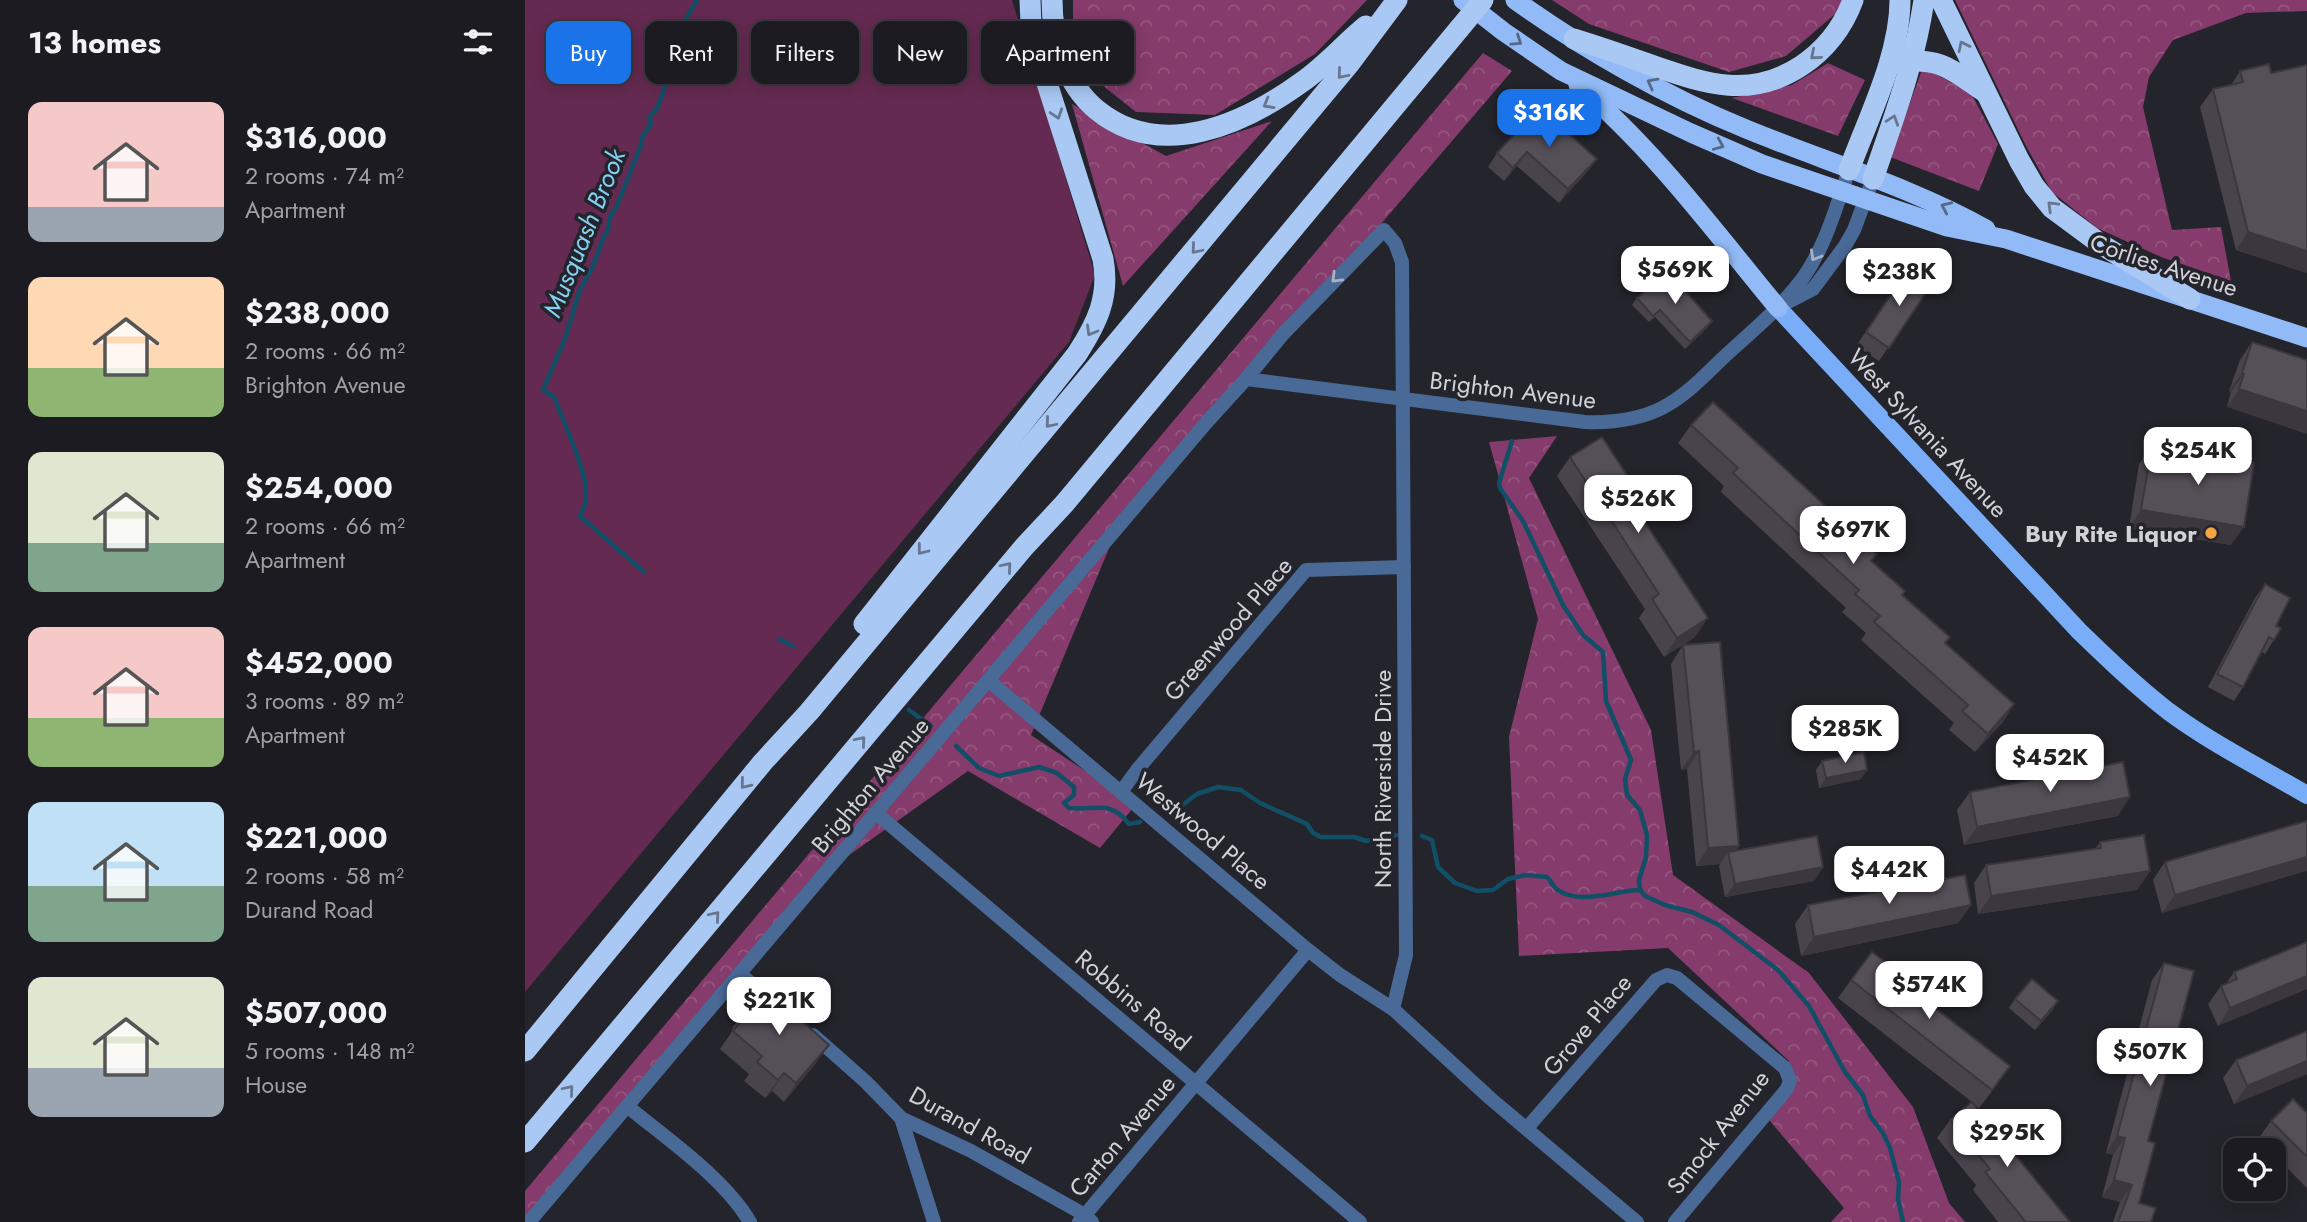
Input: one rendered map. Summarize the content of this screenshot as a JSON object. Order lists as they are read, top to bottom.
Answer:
{
  "streets": {
    "highway": ["Corlies Avenue"],
    "main road": ["West Sylvania Avenue"],
    "street": [
      "Brighton Avenue",
      "Greenwood Place",
      "North Riverside Drive",
      "Westwood Place",
      "Robbins Road",
      "Grove Place",
      "Durand Road",
      "Smock Avenue",
      "Carton Avenue"
    ]
  },
  "crossings": [
    ["Brighton Avenue", "West Sylvania Avenue"],
    ["Brighton Avenue", "North Riverside Drive"],
    ["Brighton Avenue", "Westwood Place"],
    ["Brighton Avenue", "Robbins Road"],
    ["Greenwood Place", "North Riverside Drive"],
    ["Greenwood Place", "Westwood Place"],
    ["North Riverside Drive", "Westwood Place"],
    ["Westwood Place", "Carton Avenue"],
    ["Robbins Road", "Carton Avenue"],
    ["Grove Place", "Smock Avenue"],
    ["Durand Road", "Carton Avenue"]
  ],
  "water": ["Musquash Brook"],
  "places": ["Buy Rite Liquor"],
  "page": {
    "heading": "13 homes",
    "chip": [
      "Buy",
      "Rent",
      "Filters",
      "New",
      "Apartment"
    ],
    "list": [
      {
        "name": "$316,000",
        "note": "2 rooms · 74 m² · Apartment"
      },
      {
        "name": "$238,000",
        "note": "2 rooms · 66 m² · Brighton Avenue"
      },
      {
        "name": "$254,000",
        "note": "2 rooms · 66 m² · Apartment"
      },
      {
        "name": "$452,000",
        "note": "3 rooms · 89 m² · Apartment"
      },
      {
        "name": "$221,000",
        "note": "2 rooms · 58 m² · Durand Road"
      },
      {
        "name": "$507,000",
        "note": "5 rooms · 148 m² · House"
      }
    ],
    "price": [
      "$316K",
      "$569K",
      "$238K",
      "$254K",
      "$526K",
      "$697K",
      "$285K",
      "$452K",
      "$442K",
      "$574K",
      "$221K",
      "$507K",
      "$295K"
    ]
  }
}
